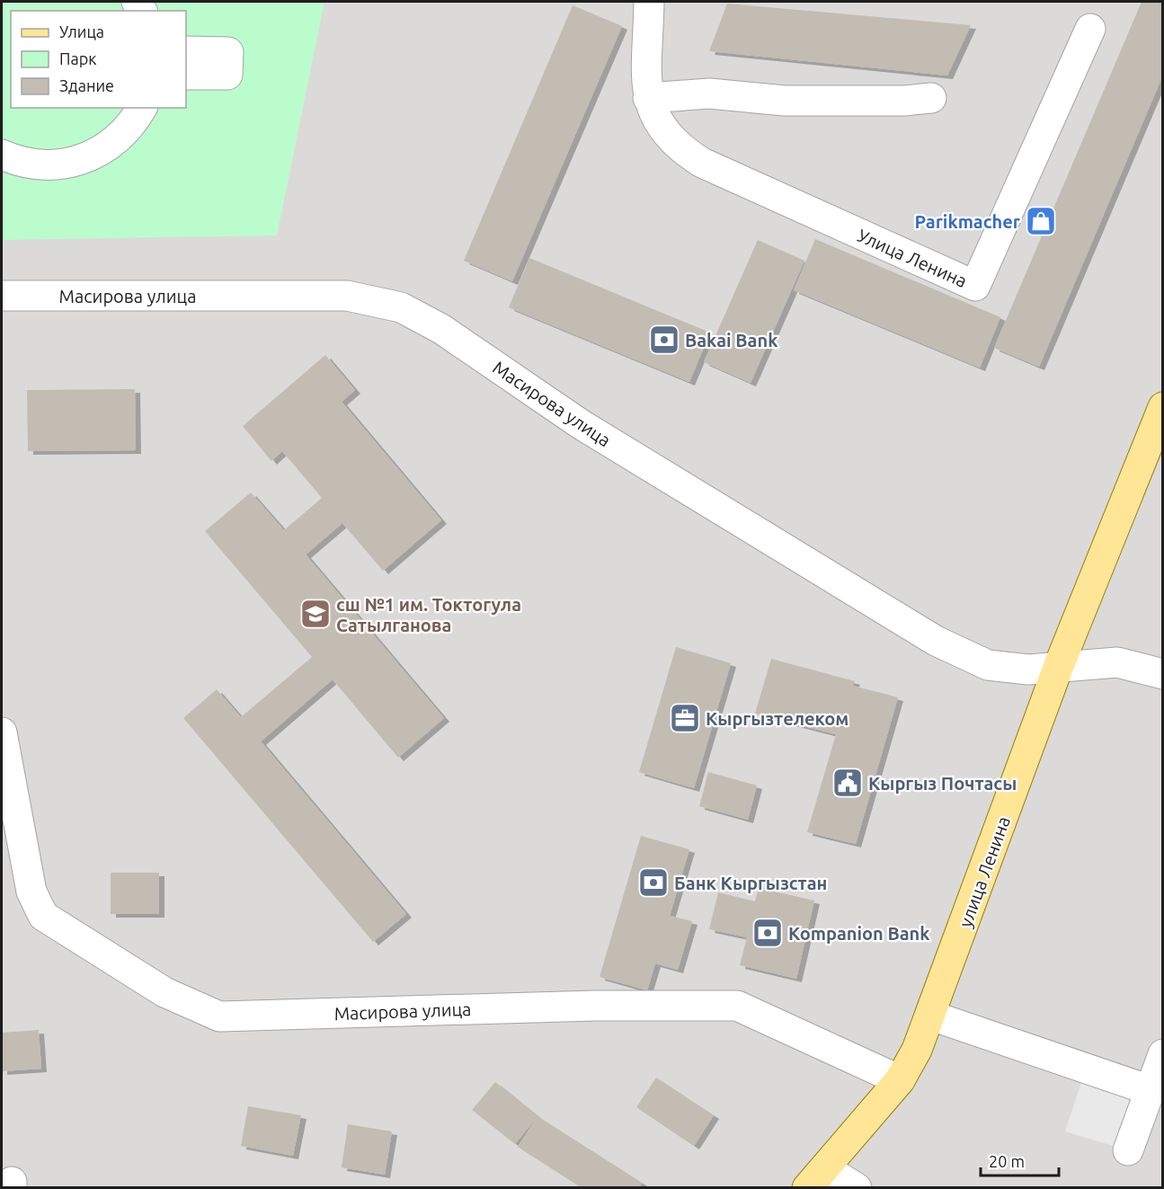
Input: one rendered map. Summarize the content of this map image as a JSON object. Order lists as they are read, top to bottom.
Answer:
{
  "streets": {
    "main road": ["улица Ленина"],
    "street": ["Улица Ленина", "Масирова улица"]
  },
  "crossings": [
    ["Масирова улица", "улица Ленина"]
  ],
  "places": {
    "shop": ["Parikmacher"],
    "bank": ["Bakai Bank", "Банк Кыргызстан", "Kompanion Bank"],
    "school or university": ["сш №1 им. Токтогула Сатылганова"],
    "office": ["Кыргызтелеком"],
    "public building": ["Кыргыз Почтасы"]
  },
  "legend": ["Улица", "Парк", "Здание"],
  "scale_bar": "20 m"
}
